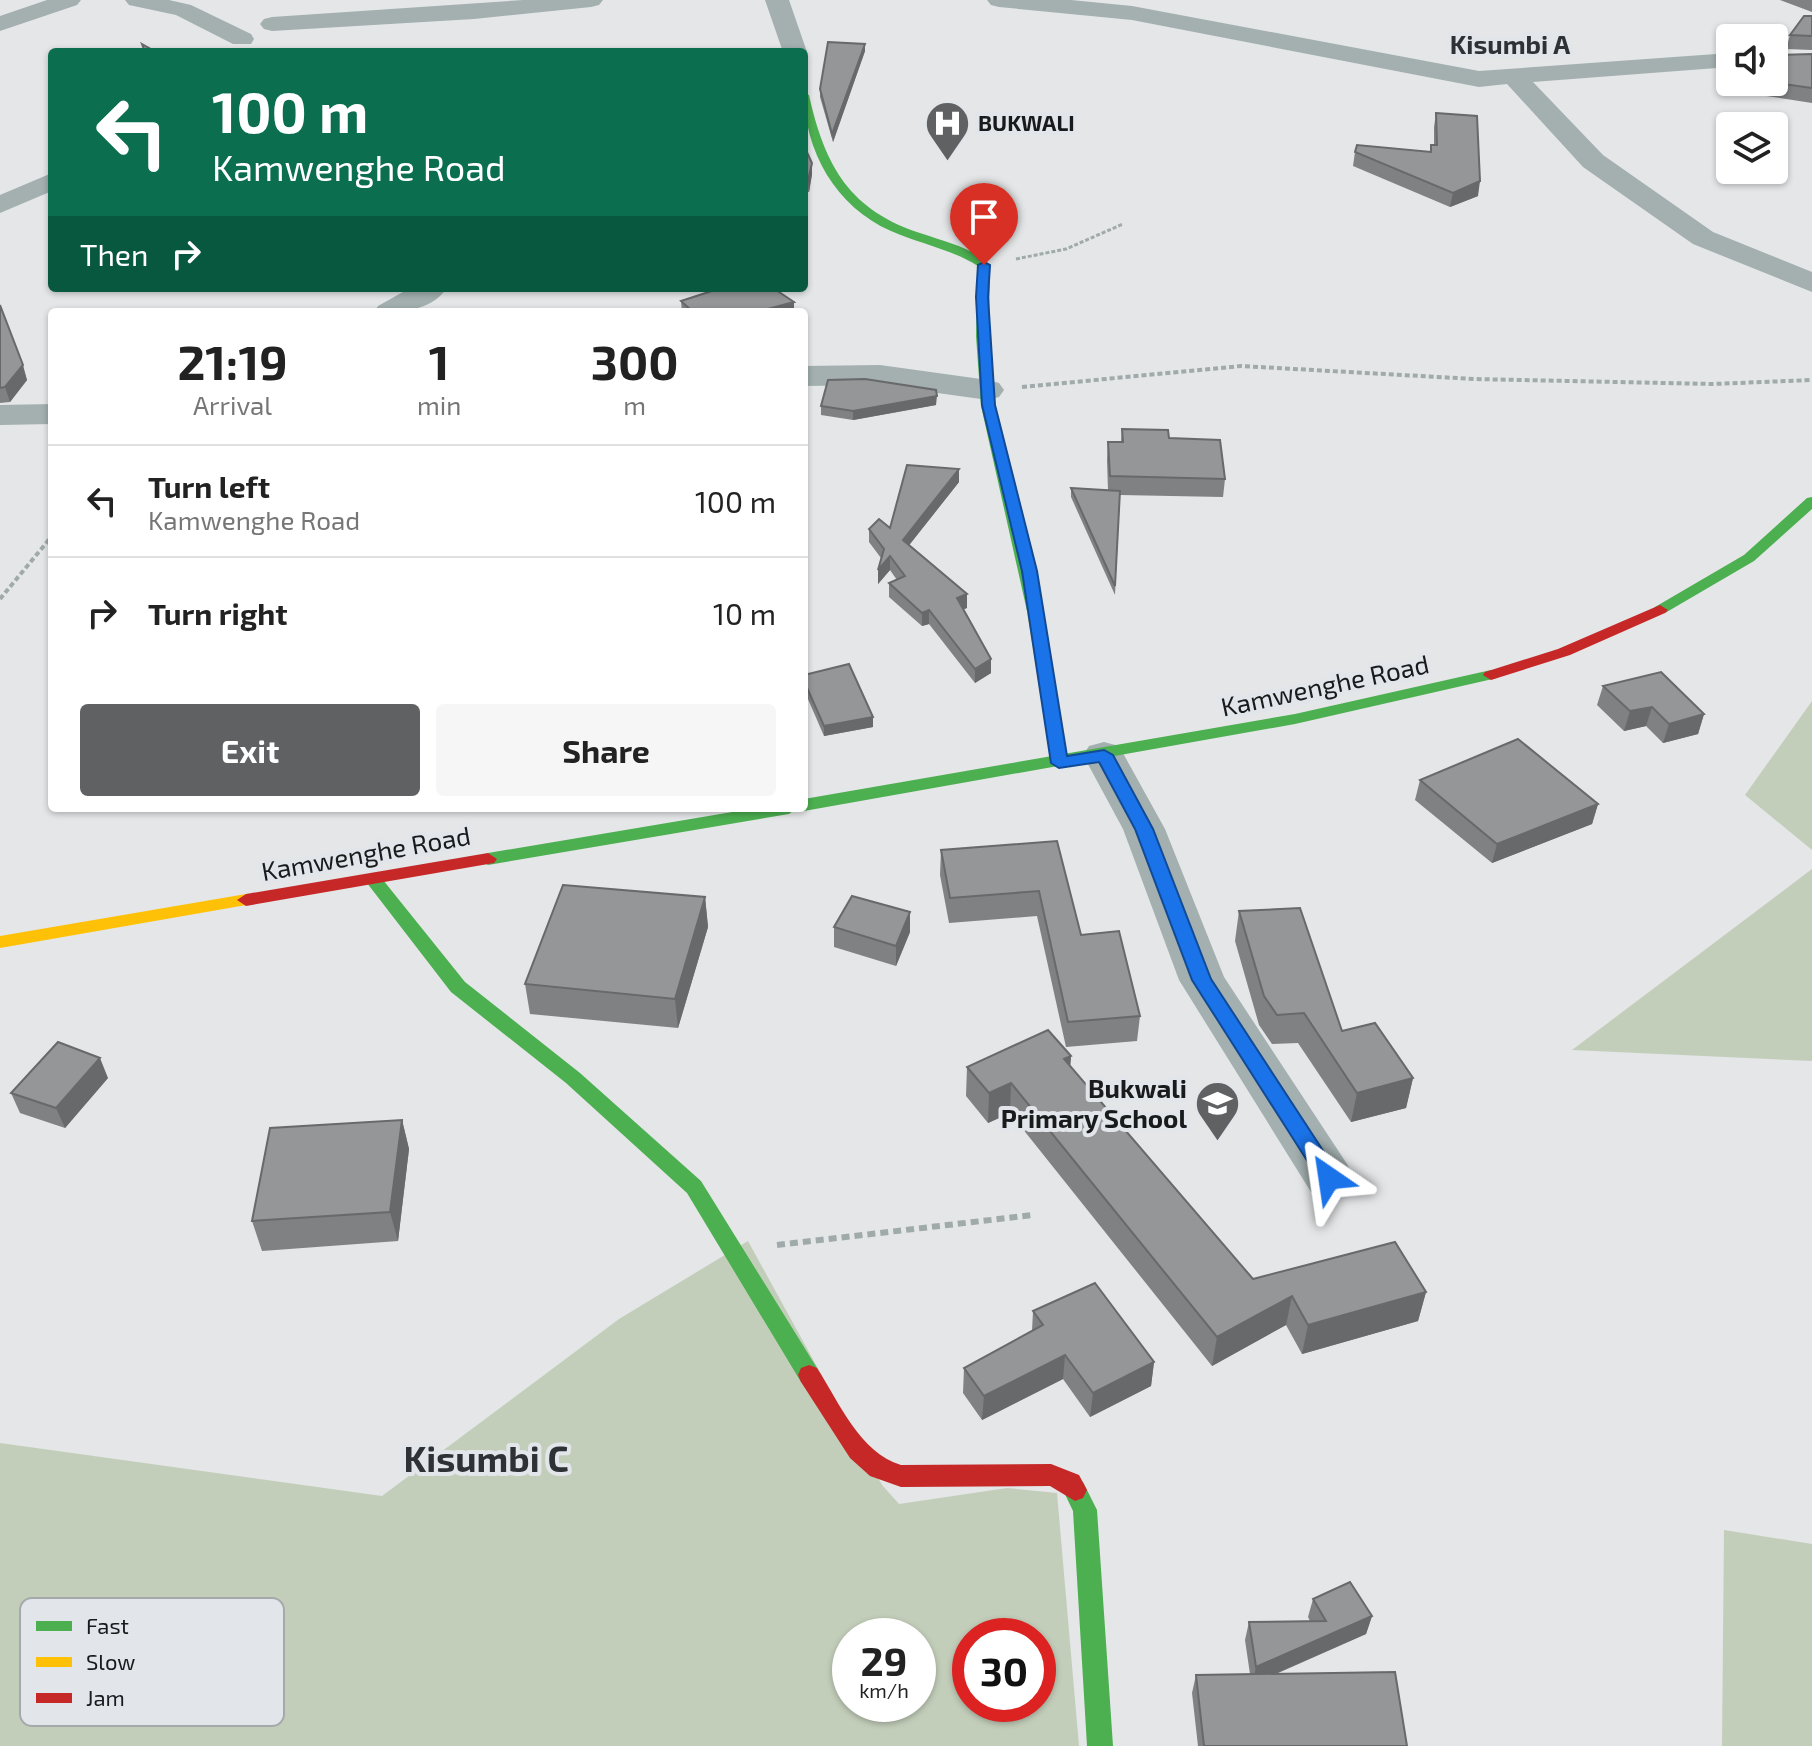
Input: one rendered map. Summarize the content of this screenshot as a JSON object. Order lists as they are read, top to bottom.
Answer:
{
  "streets": {
    "street": ["Kamwenghe Road"]
  },
  "districts": ["Kisumbi A", "Kisumbi C"],
  "places": {
    "hospital": ["BUKWALI"],
    "school or university": ["Bukwali Primary School"]
  },
  "legend": ["Fast", "Slow", "Jam"],
  "page": {
    "turn": ["100 m", "Kamwenghe Road"],
    "then": "Then",
    "eta": [
      "21:19",
      "Arrival",
      "1",
      "min",
      "300",
      "m"
    ],
    "list": [
      {
        "name": "Turn left",
        "note": "Kamwenghe Road",
        "value": "100 m"
      },
      {
        "name": "Turn right",
        "value": "10 m"
      }
    ],
    "buttons": ["Exit", "Share"],
    "speed": "29 km/h",
    "limit": "30"
  }
}
